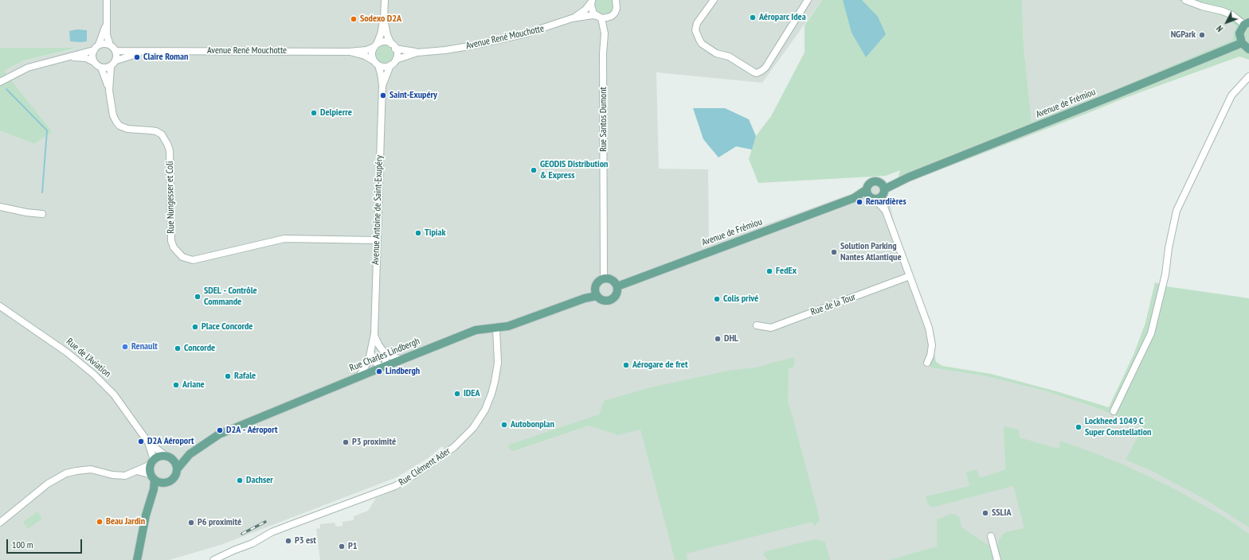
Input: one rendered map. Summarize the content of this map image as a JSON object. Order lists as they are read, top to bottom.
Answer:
{
  "streets": {
    "main road": ["Avenue de Frémiou", "Rue Charles Lindbergh"],
    "street": [
      "Avenue René Mouchotte",
      "Rue Santos Dumont",
      "Rue Nungesser et Coli",
      "Avenue Antoine de Saint-Exupéry",
      "Rue de la Tour",
      "Rue de l'Aviation",
      "Rue Clément Ader"
    ]
  },
  "crossings": [
    ["Avenue René Mouchotte", "Rue Santos Dumont"],
    ["Avenue René Mouchotte", "Rue Nungesser et Coli"],
    ["Avenue René Mouchotte", "Avenue Antoine de Saint-Exupéry"],
    ["Avenue de Frémiou", "Rue Santos Dumont"],
    ["Avenue de Frémiou", "Rue Charles Lindbergh"],
    ["Rue Santos Dumont", "Rue Charles Lindbergh"],
    ["Rue Nungesser et Coli", "Avenue Antoine de Saint-Exupéry"],
    ["Avenue Antoine de Saint-Exupéry", "Rue Charles Lindbergh"],
    ["Rue Charles Lindbergh", "Rue de l'Aviation"],
    ["Rue Charles Lindbergh", "Rue Clément Ader"]
  ],
  "places": [
    "Aéroparc Idea",
    "Sodexo D2A",
    "NGPark",
    "Claire Roman",
    "Saint-Exupéry",
    "Delpierre",
    "GEODIS Distribution & Express",
    "Renardières",
    "Tipiak",
    "Solution Parking Nantes Atlantique",
    "FedEx",
    "SDEL - Contrôle Commande",
    "Colis privé",
    "Place Concorde",
    "DHL",
    "Renault",
    "Concorde",
    "Aérogare de fret",
    "Lindbergh",
    "Rafale",
    "Ariane",
    "IDEA",
    "Autobonplan",
    "Lockheed 1049 C Super Constellation",
    "D2A - Aéroport",
    "D2A Aéroport",
    "P3 proximité",
    "Dachser",
    "SSLIA",
    "Beau Jardin",
    "P6 proximité",
    "P3 est",
    "P1"
  ],
  "scale_bar": "100 m",
  "north": "bottom left"
}
